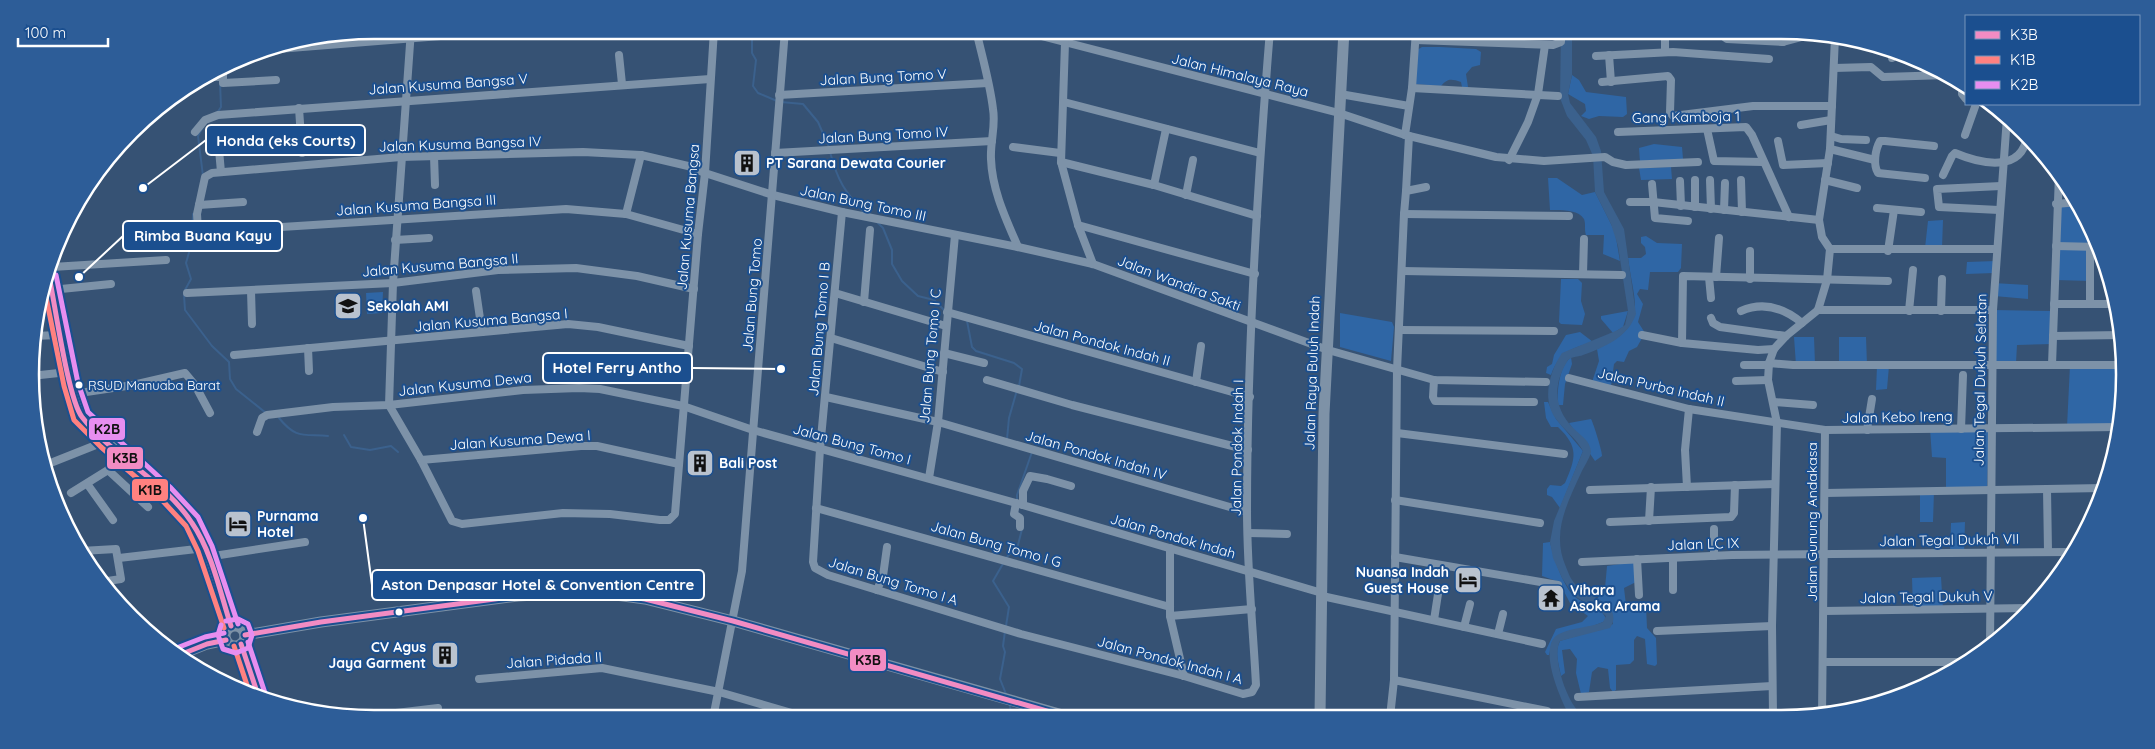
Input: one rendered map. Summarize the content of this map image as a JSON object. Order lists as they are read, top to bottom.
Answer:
{
  "streets": {
    "highway": ["Jalan Raya Buluh Indah"],
    "street": [
      "Jalan Himalaya Raya",
      "Jalan Bung Tomo V",
      "Jalan Kusuma Bangsa V",
      "Gang Kamboja 1",
      "Jalan Bung Tomo IV",
      "Jalan Kusuma Bangsa IV",
      "Jalan Bung Tomo III",
      "Jalan Kusuma Bangsa III",
      "Jalan Kusuma Bangsa",
      "Jalan Kusuma Bangsa II",
      "Jalan Wandira Sakti",
      "Jalan Bung Tomo",
      "Jalan Kusuma Bangsa I",
      "Jalan Bung Tomo I B",
      "Jalan Pondok Indah II",
      "Jalan Bung Tomo I C",
      "Jalan Tegal Dukuh Selatan",
      "Jalan Kusuma Dewa",
      "Jalan Purba Indah II",
      "Jalan Kebo Ireng",
      "Jalan Kusuma Dewa I",
      "Jalan Bung Tomo I",
      "Jalan Pondok Indah I",
      "Jalan Pondok Indah IV",
      "Jalan Gunung Andakasa",
      "Jalan Pondok Indah",
      "Jalan Tegal Dukuh VII",
      "Jalan Bung Tomo I G",
      "Jalan LC IX",
      "Jalan Bung Tomo I A",
      "Jalan Tegal Dukuh V",
      "Jalan Pidada II",
      "Jalan Pondok Indah I A"
    ]
  },
  "crossings": [
    ["Jalan Himalaya Raya", "Jalan Raya Buluh Indah"],
    ["Jalan Himalaya Raya", "Jalan Pondok Indah I"],
    ["Jalan Bung Tomo V", "Jalan Bung Tomo"],
    ["Jalan Kusuma Bangsa V", "Jalan Kusuma Bangsa"],
    ["Jalan Bung Tomo IV", "Jalan Bung Tomo"],
    ["Jalan Kusuma Bangsa IV", "Jalan Bung Tomo III"],
    ["Jalan Kusuma Bangsa IV", "Jalan Kusuma Bangsa III"],
    ["Jalan Kusuma Bangsa IV", "Jalan Kusuma Bangsa"],
    ["Jalan Bung Tomo III", "Jalan Kusuma Bangsa"],
    ["Jalan Bung Tomo III", "Jalan Wandira Sakti"],
    ["Jalan Bung Tomo III", "Jalan Bung Tomo"],
    ["Jalan Bung Tomo III", "Jalan Bung Tomo I B"],
    ["Jalan Bung Tomo III", "Jalan Bung Tomo I C"],
    ["Jalan Kusuma Bangsa III", "Jalan Kusuma Bangsa"],
    ["Jalan Kusuma Bangsa", "Jalan Kusuma Bangsa II"],
    ["Jalan Kusuma Bangsa", "Jalan Kusuma Bangsa I"],
    ["Jalan Kusuma Bangsa", "Jalan Kusuma Dewa"],
    ["Jalan Kusuma Bangsa", "Jalan Bung Tomo I"],
    ["Jalan Wandira Sakti", "Jalan Raya Buluh Indah"],
    ["Jalan Wandira Sakti", "Jalan Pondok Indah I"],
    ["Jalan Bung Tomo", "Jalan Bung Tomo I"],
    ["Jalan Bung Tomo", "Jalan Pidada II"],
    ["Jalan Bung Tomo I B", "Jalan Bung Tomo I"],
    ["Jalan Bung Tomo I B", "Jalan Pondok Indah IV"],
    ["Jalan Bung Tomo I B", "Jalan Bung Tomo I A"],
    ["Jalan Pondok Indah II", "Jalan Bung Tomo I C"],
    ["Jalan Pondok Indah II", "Jalan Pondok Indah I"],
    ["Jalan Bung Tomo I C", "Jalan Bung Tomo I"],
    ["Jalan Bung Tomo I C", "Jalan Pondok Indah IV"],
    ["Jalan Raya Buluh Indah", "Jalan Pondok Indah"],
    ["Jalan Tegal Dukuh Selatan", "Jalan Kebo Ireng"],
    ["Jalan Tegal Dukuh Selatan", "Jalan Tegal Dukuh VII"],
    ["Jalan Tegal Dukuh Selatan", "Jalan Tegal Dukuh V"],
    ["Jalan Kusuma Dewa", "Jalan Bung Tomo I"],
    ["Jalan Purba Indah II", "Jalan Gunung Andakasa"],
    ["Jalan Kebo Ireng", "Jalan Gunung Andakasa"],
    ["Jalan Bung Tomo I", "Jalan Pondok Indah"],
    ["Jalan Bung Tomo I", "Jalan Bung Tomo I A"],
    ["Jalan Pondok Indah I", "Jalan Pondok Indah IV"],
    ["Jalan Pondok Indah I", "Jalan Pondok Indah"],
    ["Jalan Pondok Indah I", "Jalan Pondok Indah I A"],
    ["Jalan Gunung Andakasa", "Jalan Tegal Dukuh VII"],
    ["Jalan Gunung Andakasa", "Jalan LC IX"],
    ["Jalan Gunung Andakasa", "Jalan Tegal Dukuh V"],
    ["Jalan Pondok Indah", "Jalan Pondok Indah I A"],
    ["Jalan Tegal Dukuh VII", "Jalan LC IX"],
    ["Jalan Bung Tomo I G", "Jalan Bung Tomo I A"],
    ["Jalan Bung Tomo I A", "Jalan Pondok Indah I A"]
  ],
  "places": {
    "building": ["PT Sarana Dewata Courier", "Bali Post", "CV Agus Jaya Garment"],
    "other": [
      "Honda (eks Courts)",
      "Rimba Buana Kayu",
      "Hotel Ferry Antho",
      "RSUD Manuaba Barat",
      "Aston Denpasar Hotel & Convention Centre"
    ],
    "school or university": ["Sekolah AMI"],
    "hotel": ["Purnama Hotel", "Nuansa Indah Guest House"],
    "temple": ["Vihara Asoka Arama"]
  },
  "lines": ["transit line K2B", "transit line K3B", "transit line K1B"],
  "legend": ["K3B", "K1B", "K2B"],
  "scale_bar": "100 m"
}
